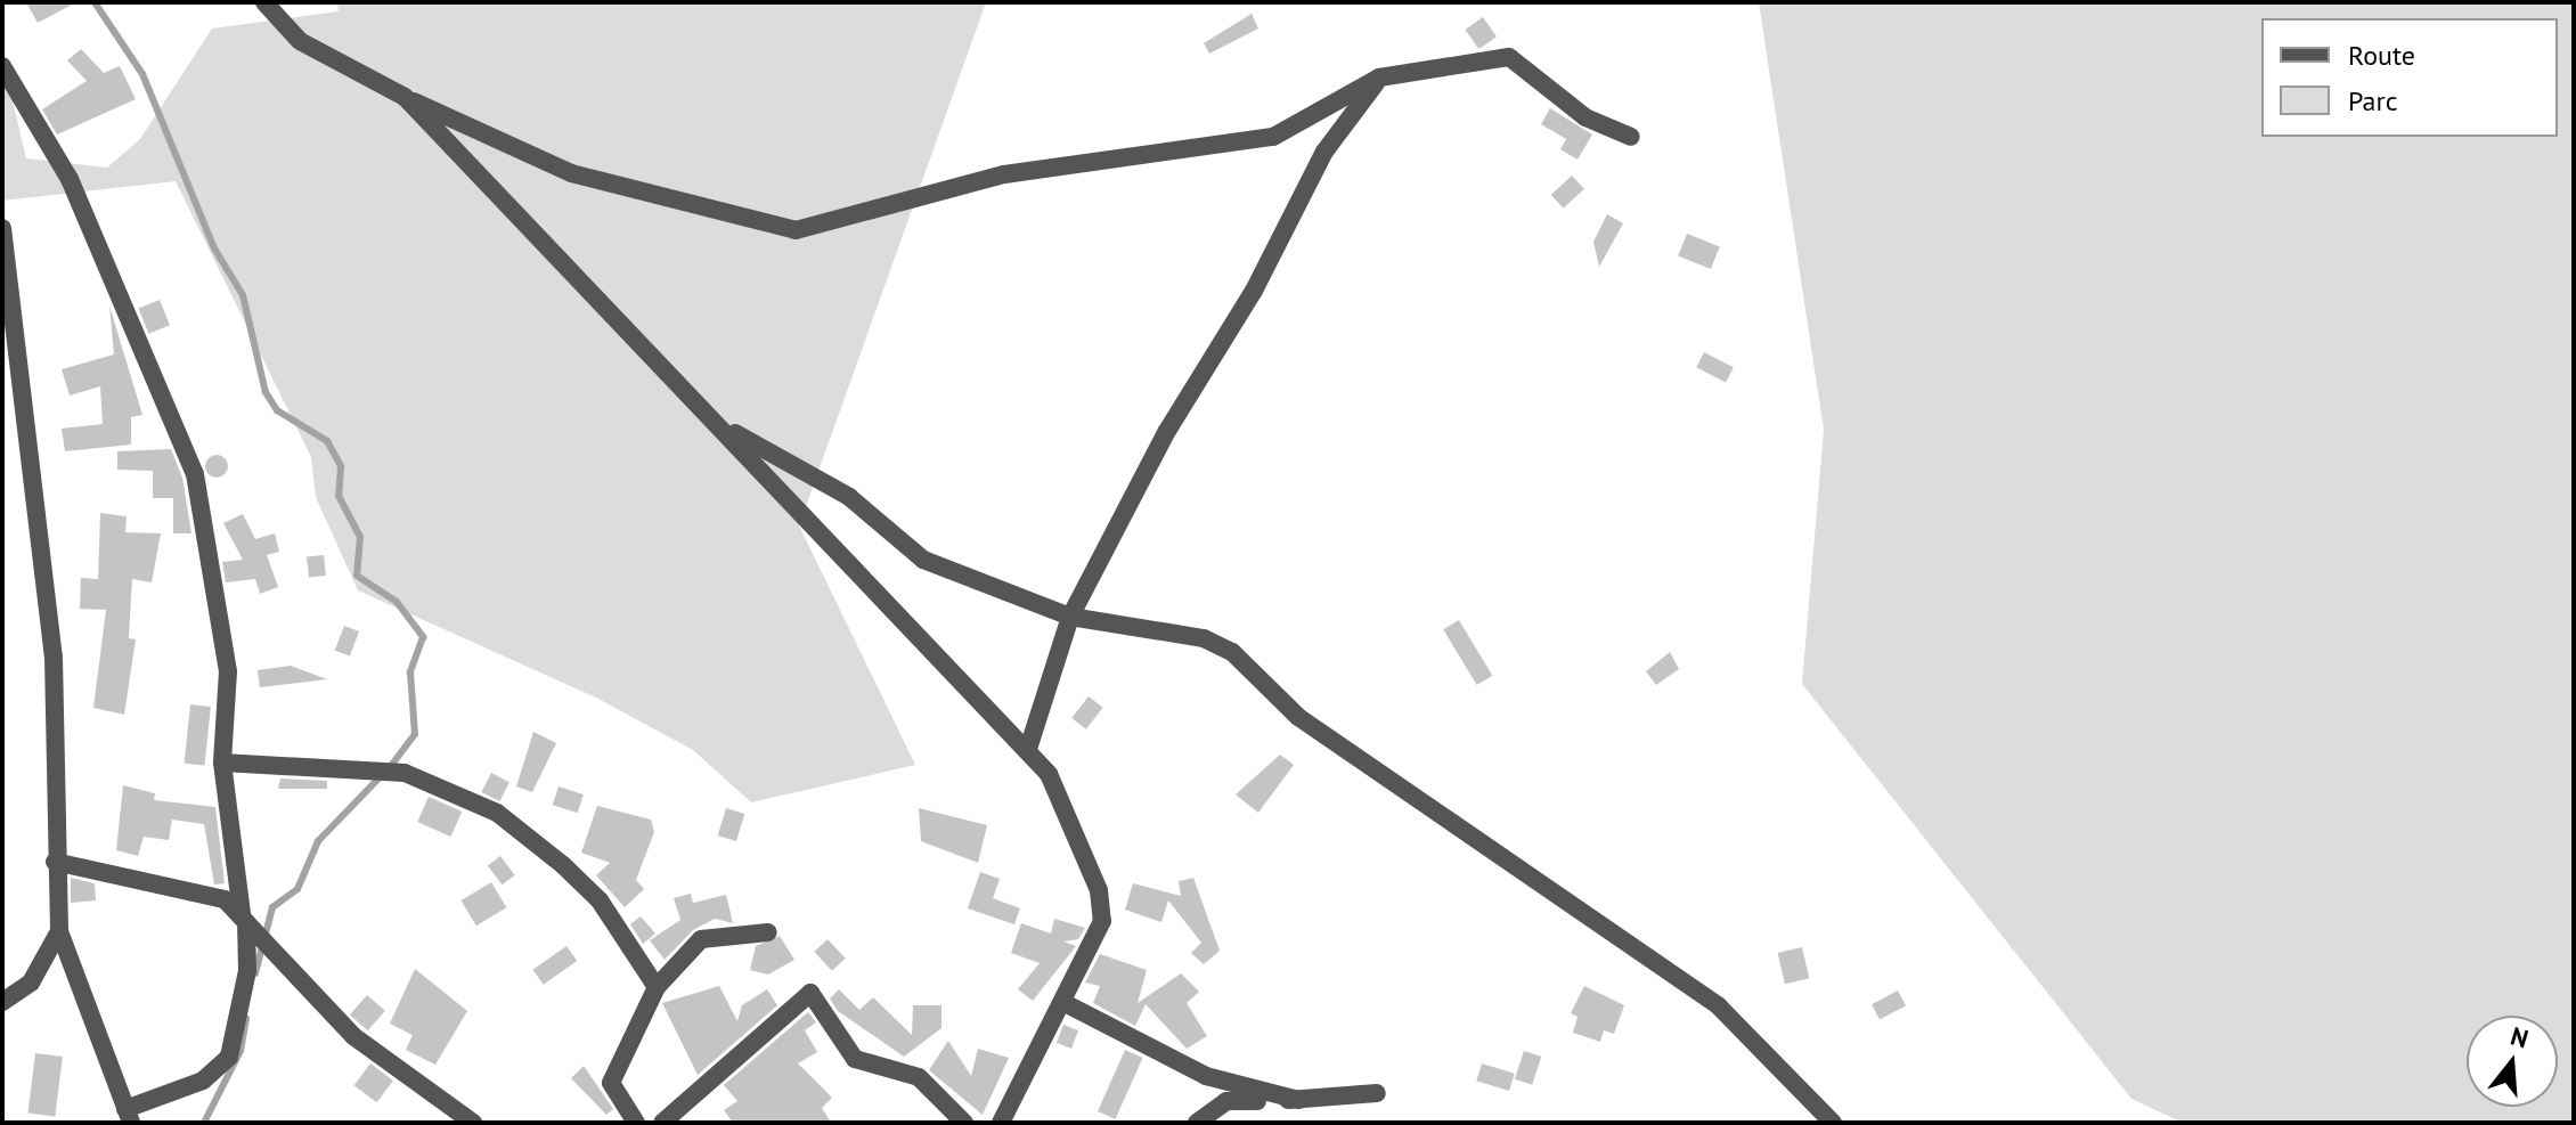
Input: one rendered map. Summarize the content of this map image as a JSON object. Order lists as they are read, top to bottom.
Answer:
{
  "legend": ["Route", "Parc"],
  "north": "top"
}
